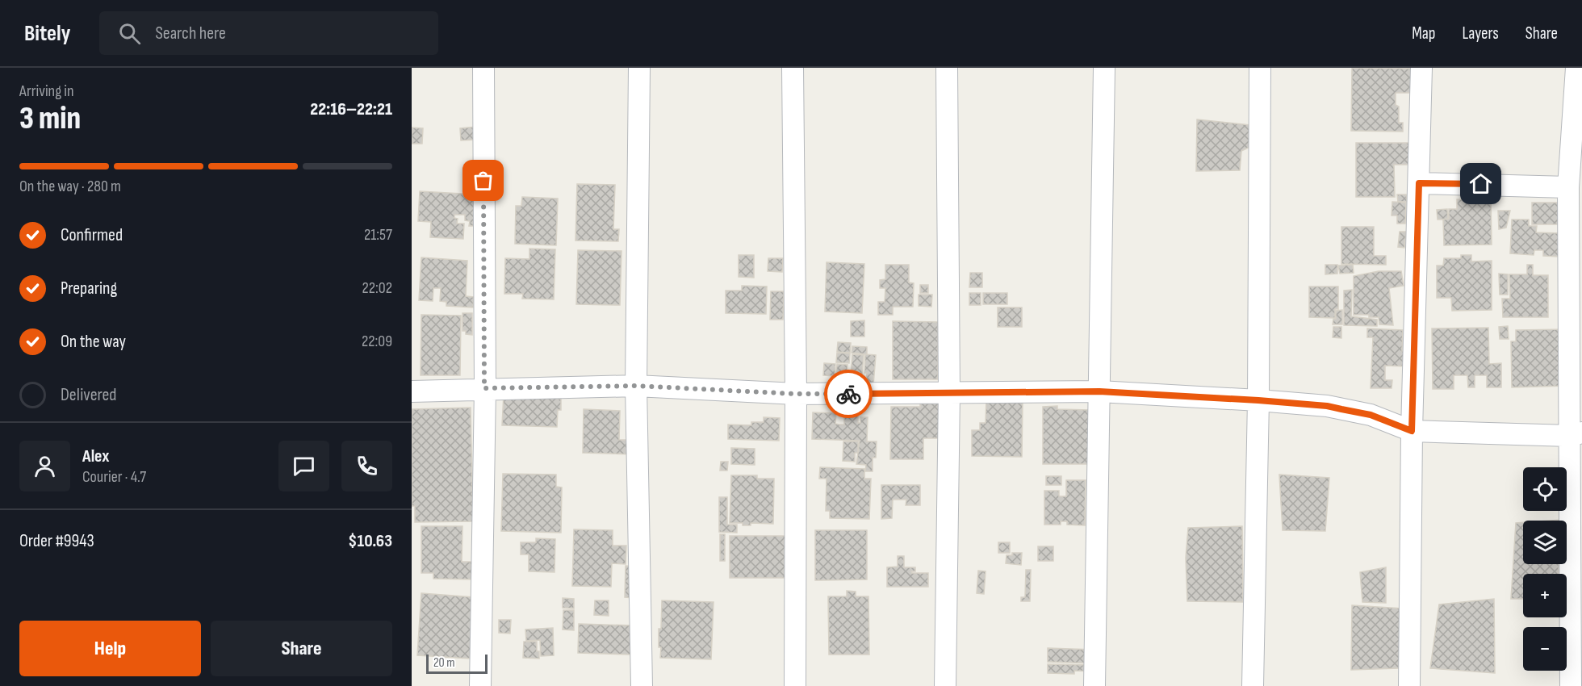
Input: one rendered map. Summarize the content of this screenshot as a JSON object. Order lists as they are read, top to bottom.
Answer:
{
  "scale_bar": "20 m",
  "page": {
    "header": "Bitely",
    "search": "Search here",
    "nav": ["Map", "Layers", "Share"],
    "heading": ["3 min", "Arriving in", "22:16–22:21"],
    "panel": [
      "Alex",
      "Courier · 4.7",
      "Order #9943",
      "$10.63"
    ],
    "bar": "On the way · 280 m",
    "list": [
      ["Confirmed", "21:57"],
      ["Preparing", "22:02"],
      ["On the way", "22:09"],
      "Delivered"
    ],
    "map_buttons": ["+", "−"],
    "buttons": ["Help", "Share"],
    "scale": "20 m"
  }
}
